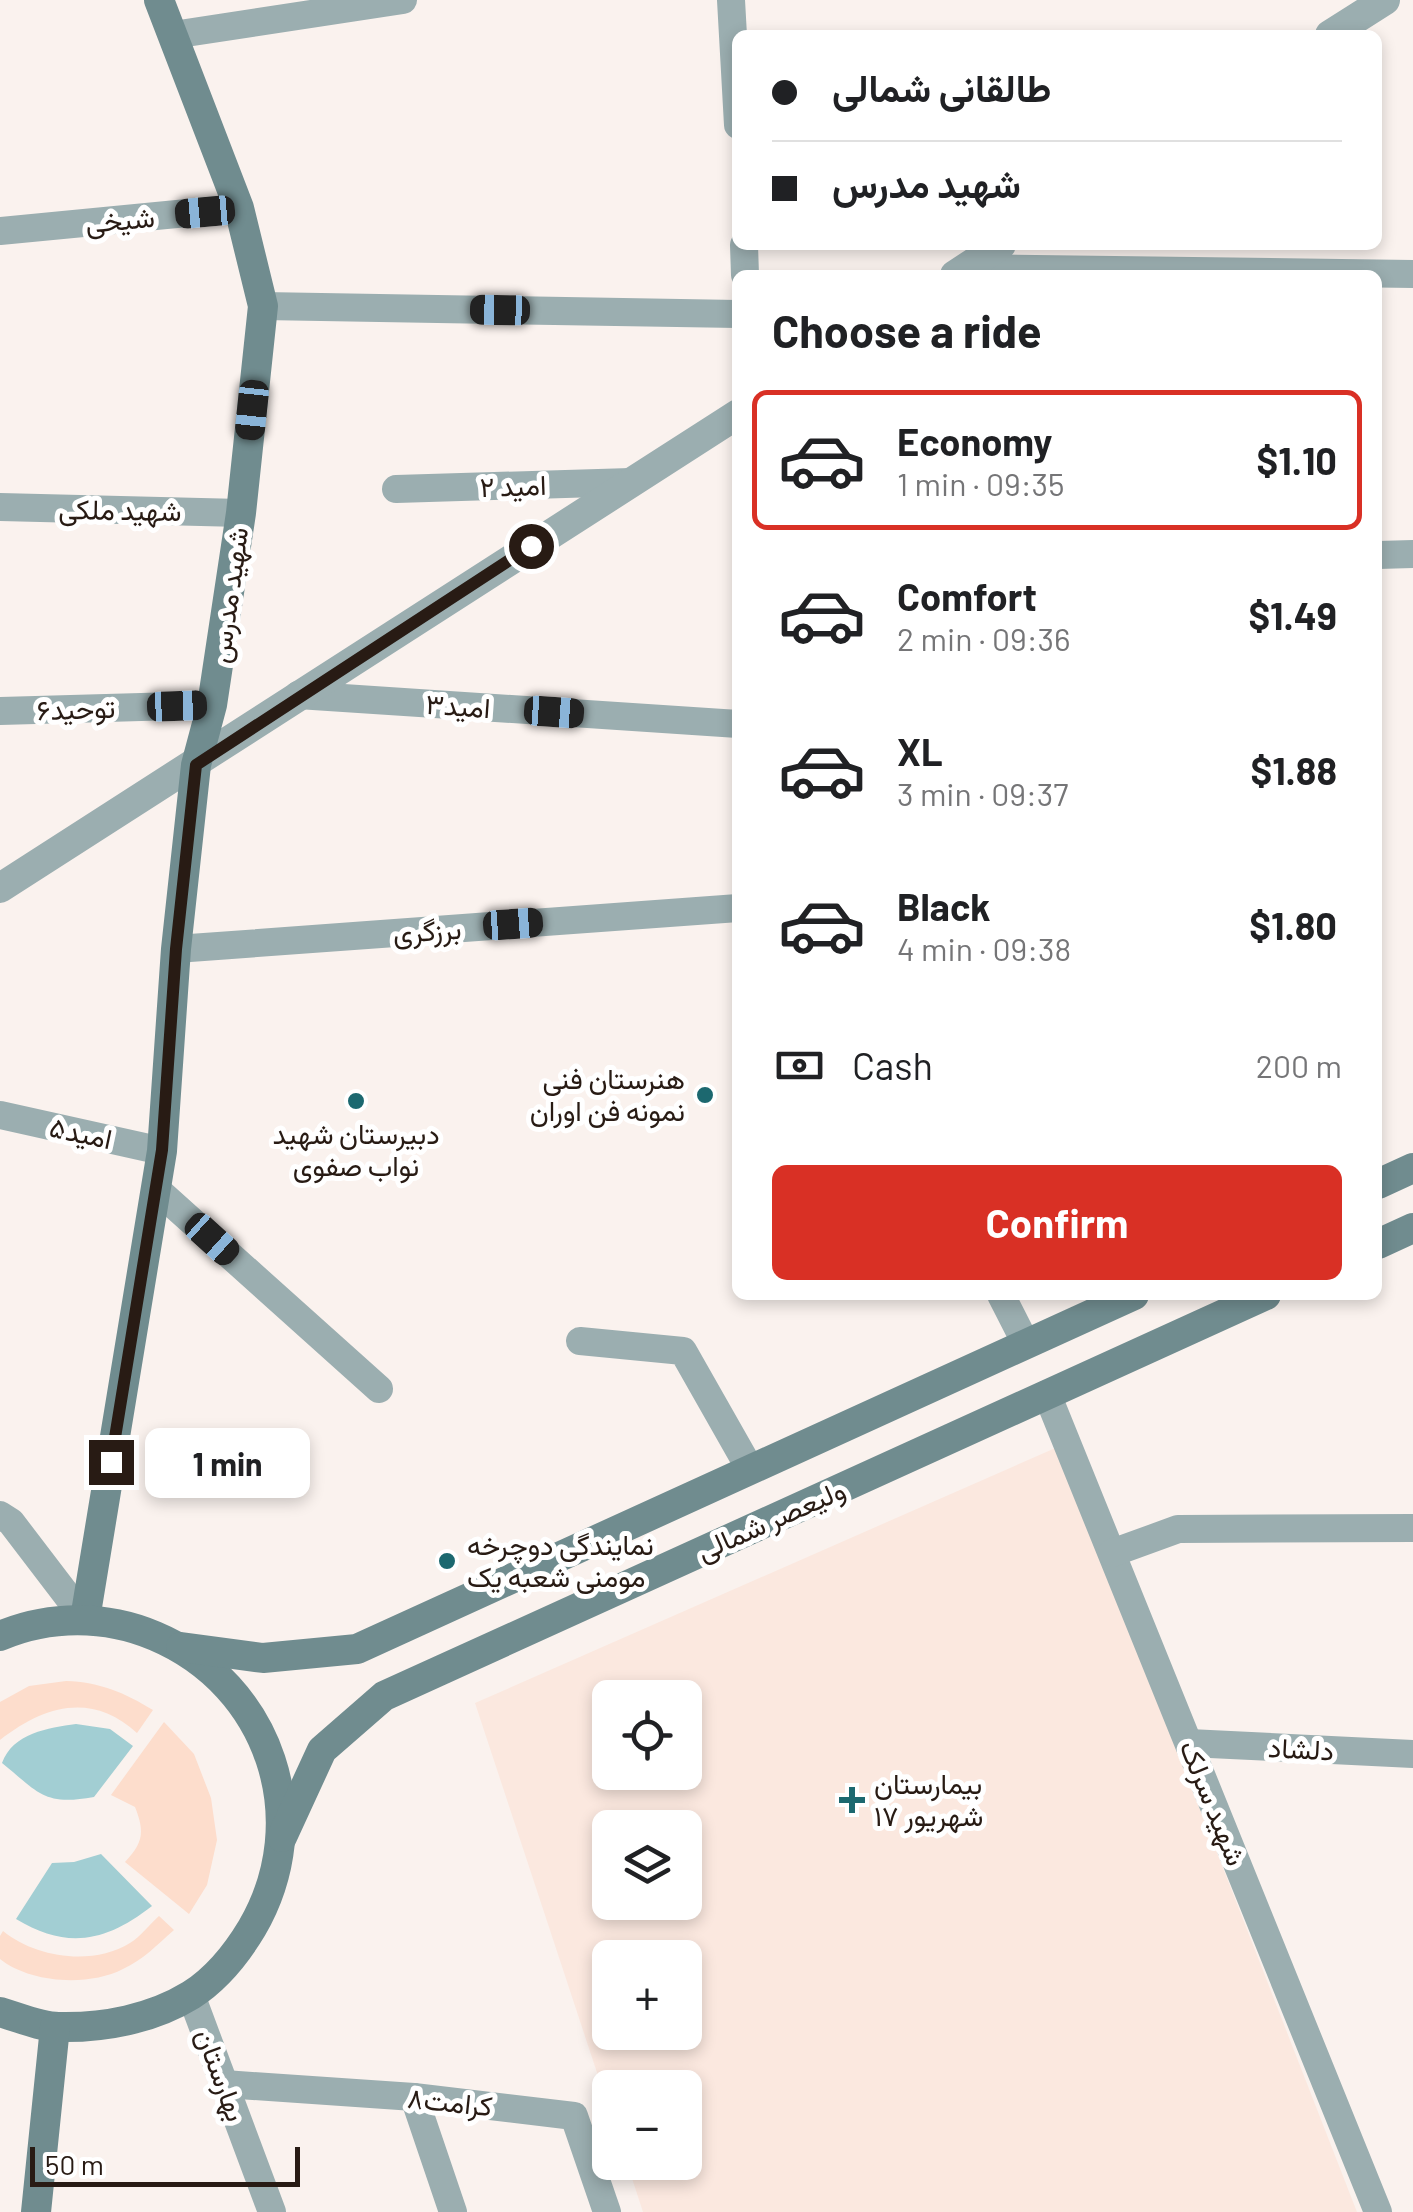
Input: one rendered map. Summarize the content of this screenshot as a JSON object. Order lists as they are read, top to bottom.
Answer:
{
  "streets": {
    "main road": ["شهید مدرس", "ولیعصر شمالی"],
    "street": [
      "شیخی",
      "امید ۲",
      "شهید ملکی",
      "امید۳",
      "توحید۶",
      "برزگری",
      "امید۵",
      "دلشاد",
      "شهید سرلک",
      "بهارستان",
      "کرامت۸"
    ]
  },
  "crossings": [
    ["شیخی", "شهید مدرس"],
    ["شهید ملکی", "شهید مدرس"],
    ["شهید مدرس", "توحید۶"],
    ["شهید مدرس", "برزگری"],
    ["شهید مدرس", "امید۵"],
    ["ولیعصر شمالی", "شهید سرلک"],
    ["دلشاد", "شهید سرلک"],
    ["بهارستان", "کرامت۸"]
  ],
  "places": {
    "other": ["هنرستان فنی نمونه فن اوران", "دبیرستان شهید نواب صفوی", "نمایندگی دوچرخه مومنی شعبه یک"],
    "health": ["بیمارستان ۱۷ شهریور"]
  },
  "scale_bar": "50 m",
  "page": {
    "banner": ["طالقانی شمالی", "شهید مدرس"],
    "heading": "Choose a ride",
    "list": [
      {
        "name": "Economy",
        "note": "1 min · 09:35",
        "value": "$1.10"
      },
      {
        "name": "Comfort",
        "note": "2 min · 09:36",
        "value": "$1.49"
      },
      {
        "name": "XL",
        "note": "3 min · 09:37",
        "value": "$1.88"
      },
      {
        "name": "Black",
        "note": "4 min · 09:38",
        "value": "$1.80"
      }
    ],
    "pay": ["Cash", "200 m"],
    "buttons": "Confirm",
    "bubble": "1 min",
    "map_buttons": ["+", "−"],
    "scale": "50 m"
  }
}
